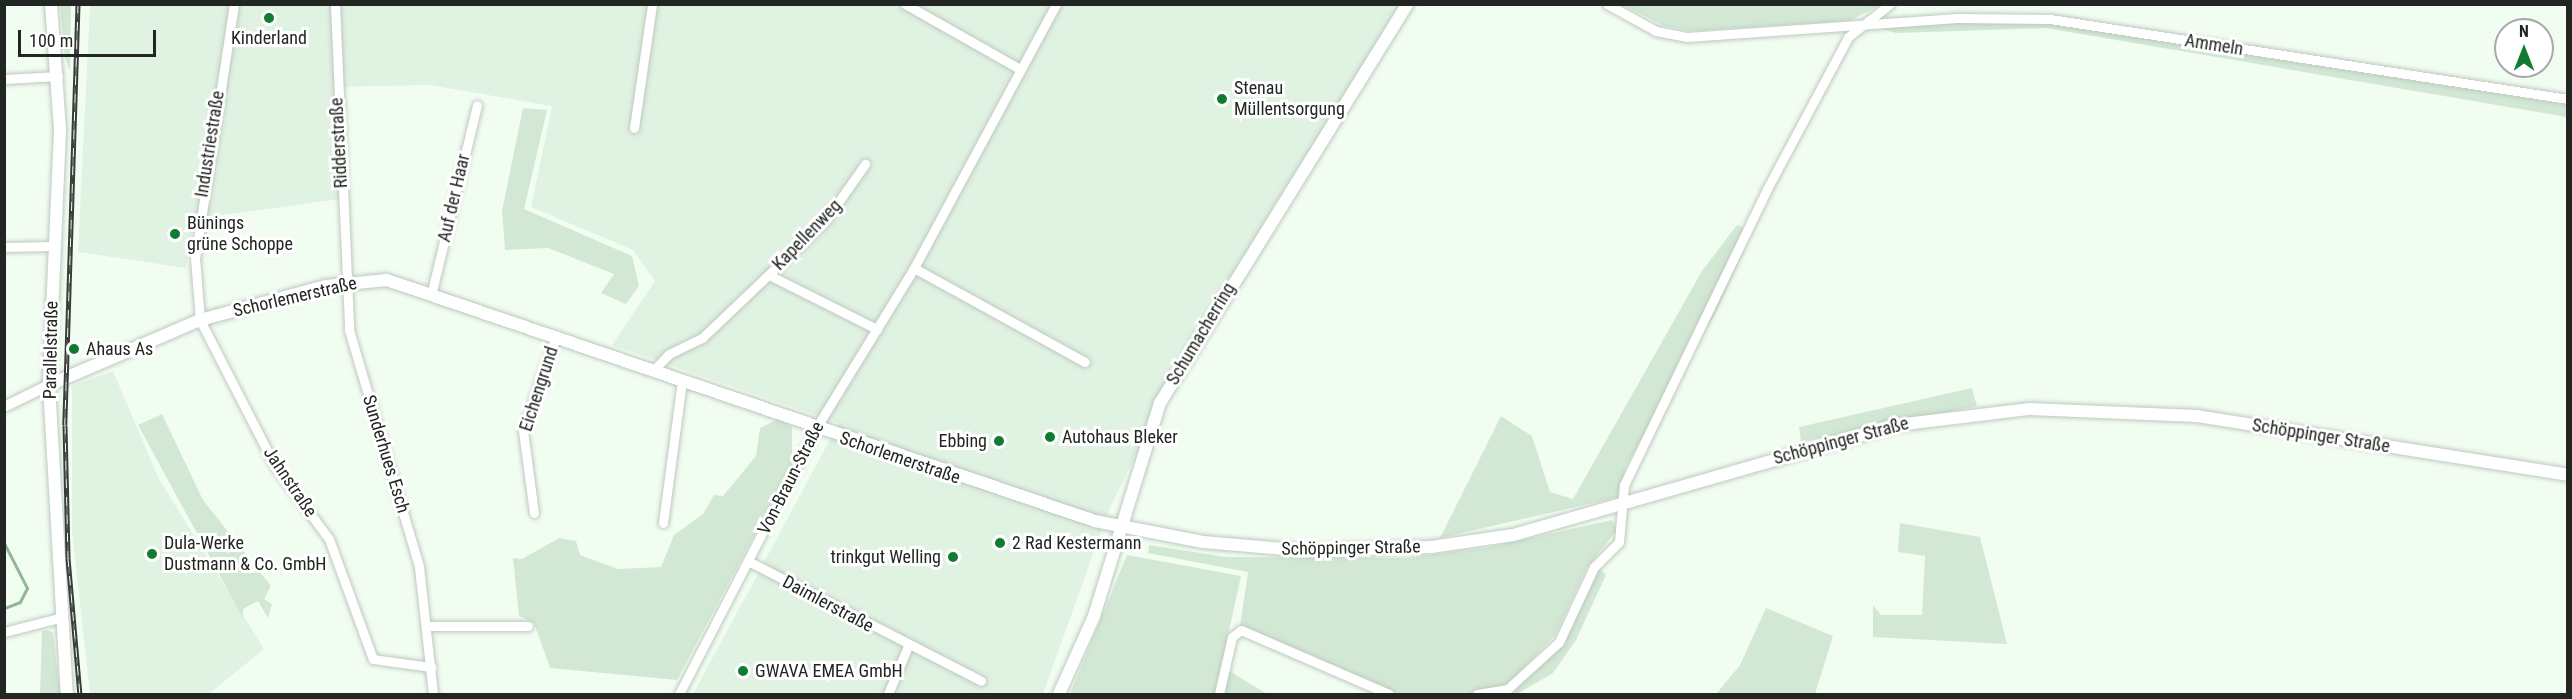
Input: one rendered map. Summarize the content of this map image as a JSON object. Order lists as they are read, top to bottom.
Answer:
{
  "streets": {
    "main road": [
      "Schorlemerstraße",
      "Schumacherring",
      "Parallelstraße",
      "Schöppinger Straße"
    ],
    "street": [
      "Ammeln",
      "Ridderstraße",
      "Industriestraße",
      "Auf der Haar",
      "Kapellenweg",
      "Eichengrund",
      "Sunderhues Esch",
      "Von-Braun-Straße",
      "Jahnstraße",
      "Daimlerstraße"
    ]
  },
  "crossings": [
    ["Ridderstraße", "Schorlemerstraße"],
    ["Ridderstraße", "Sunderhues Esch"],
    ["Industriestraße", "Schorlemerstraße"],
    ["Industriestraße", "Jahnstraße"],
    ["Auf der Haar", "Schorlemerstraße"],
    ["Kapellenweg", "Schorlemerstraße"],
    ["Kapellenweg", "Von-Braun-Straße"],
    ["Schorlemerstraße", "Schumacherring"],
    ["Schorlemerstraße", "Parallelstraße"],
    ["Schorlemerstraße", "Eichengrund"],
    ["Schorlemerstraße", "Schöppinger Straße"],
    ["Schorlemerstraße", "Sunderhues Esch"],
    ["Schorlemerstraße", "Von-Braun-Straße"],
    ["Schorlemerstraße", "Jahnstraße"],
    ["Schumacherring", "Schöppinger Straße"],
    ["Sunderhues Esch", "Jahnstraße"],
    ["Von-Braun-Straße", "Daimlerstraße"]
  ],
  "places": [
    "Kinderland",
    "Stenau Müllentsorgung",
    "Bünings grüne Schoppe",
    "Ahaus As",
    "Autohaus Bleker",
    "Ebbing",
    "2 Rad Kestermann",
    "Dula-Werke Dustmann & Co. GmbH",
    "trinkgut Welling",
    "GWAVA EMEA GmbH"
  ],
  "scale_bar": "100 m",
  "north": "top"
}
